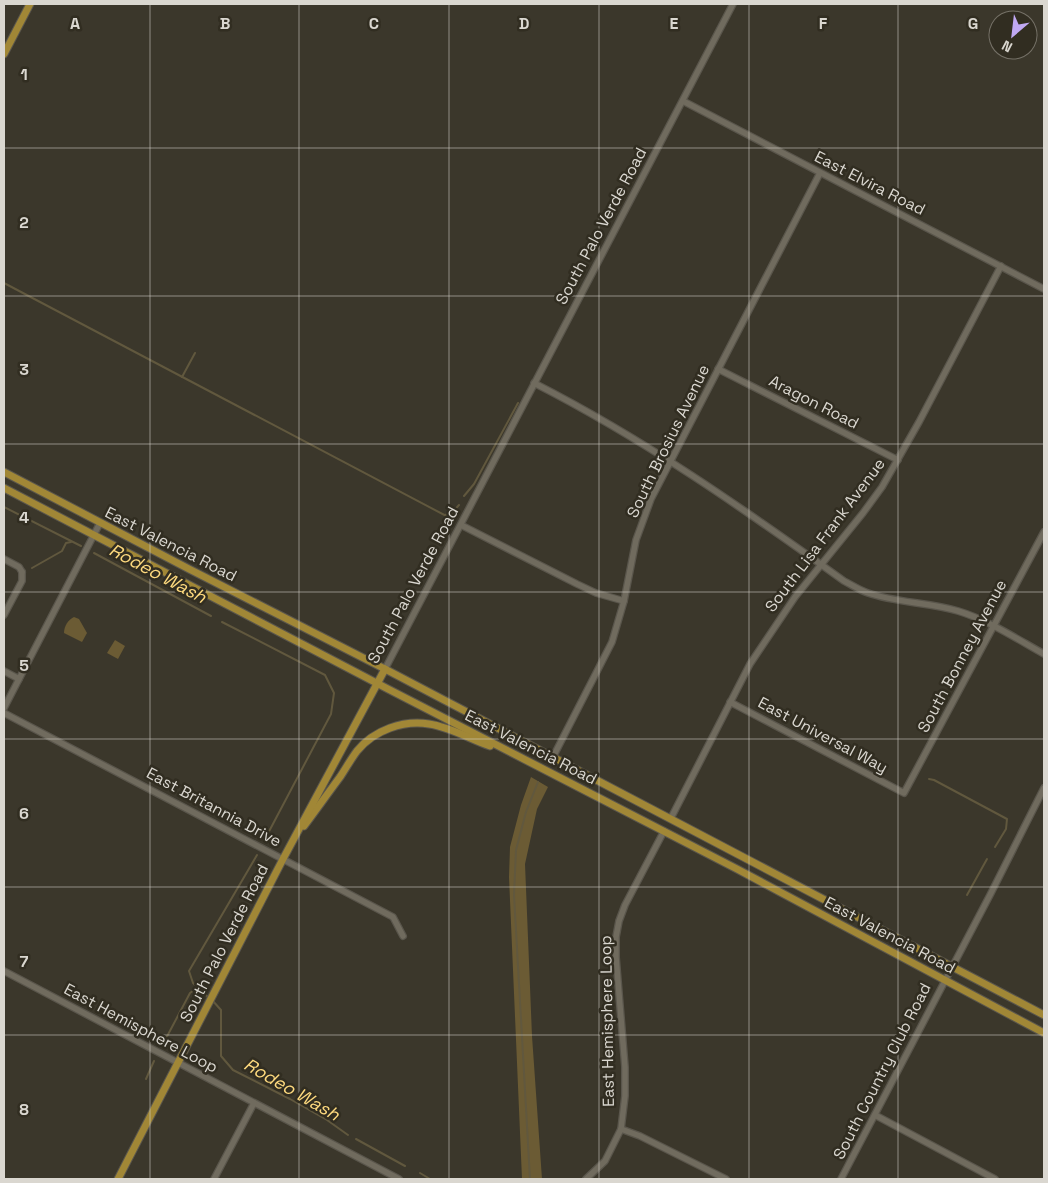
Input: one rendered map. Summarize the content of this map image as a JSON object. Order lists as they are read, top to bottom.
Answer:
{
  "streets": {
    "main road": ["South Palo Verde Road", "East Valencia Road"],
    "street": [
      "East Elvira Road",
      "Aragon Road",
      "South Brosius Avenue",
      "South Lisa Frank Avenue",
      "South Bonney Avenue",
      "East Universal Way",
      "East Britannia Drive",
      "East Hemisphere Loop",
      "South Country Club Road"
    ]
  },
  "crossings": [
    ["East Elvira Road", "South Palo Verde Road"],
    ["East Elvira Road", "South Brosius Avenue"],
    ["East Elvira Road", "South Lisa Frank Avenue"],
    ["South Palo Verde Road", "East Valencia Road"],
    ["South Palo Verde Road", "East Britannia Drive"],
    ["South Palo Verde Road", "East Hemisphere Loop"],
    ["Aragon Road", "South Brosius Avenue"],
    ["Aragon Road", "South Lisa Frank Avenue"],
    ["South Brosius Avenue", "East Valencia Road"],
    ["South Lisa Frank Avenue", "East Valencia Road"],
    ["South Lisa Frank Avenue", "East Universal Way"],
    ["East Valencia Road", "East Hemisphere Loop"],
    ["East Valencia Road", "South Country Club Road"],
    ["South Bonney Avenue", "East Universal Way"]
  ],
  "water": ["Rodeo Wash"],
  "north": "bottom left",
  "grid": {
    "columns": [
      "A",
      "B",
      "C",
      "D",
      "E",
      "F",
      "G"
    ],
    "rows": [
      "1",
      "2",
      "3",
      "4",
      "5",
      "6",
      "7",
      "8"
    ]
  }
}
